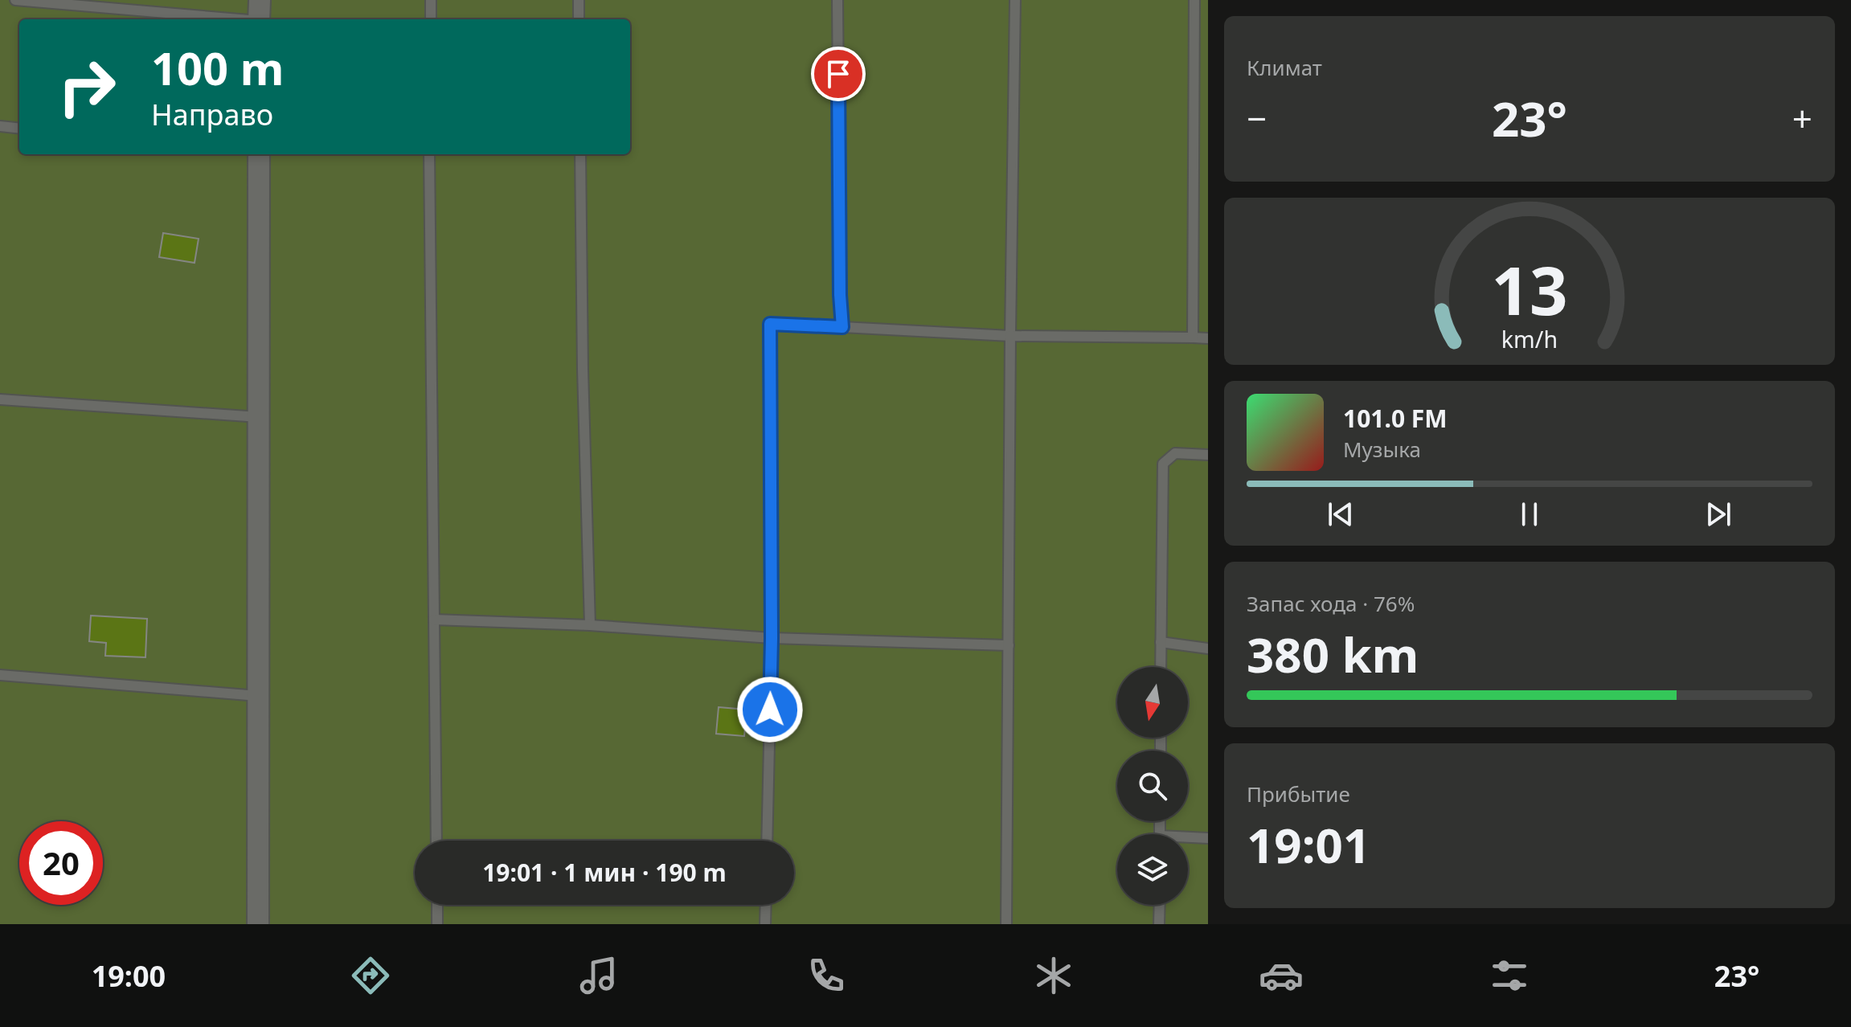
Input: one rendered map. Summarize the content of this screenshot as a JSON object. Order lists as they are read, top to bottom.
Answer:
{
  "north": "bottom",
  "page": {
    "tile": [
      "Климат",
      ["Запас хода · 76%", "380 km"],
      ["Прибытие", "19:01"]
    ],
    "turn": ["100 m", "Направо"],
    "heat": ["−", "23°", "+"],
    "song": ["101.0 FM", "Музыка"],
    "limit": "20",
    "trip": "19:01 · 1 мин · 190 m",
    "tabs": ["19:00", "23°"],
    "gauge": ["13", "km/h"]
  }
}
